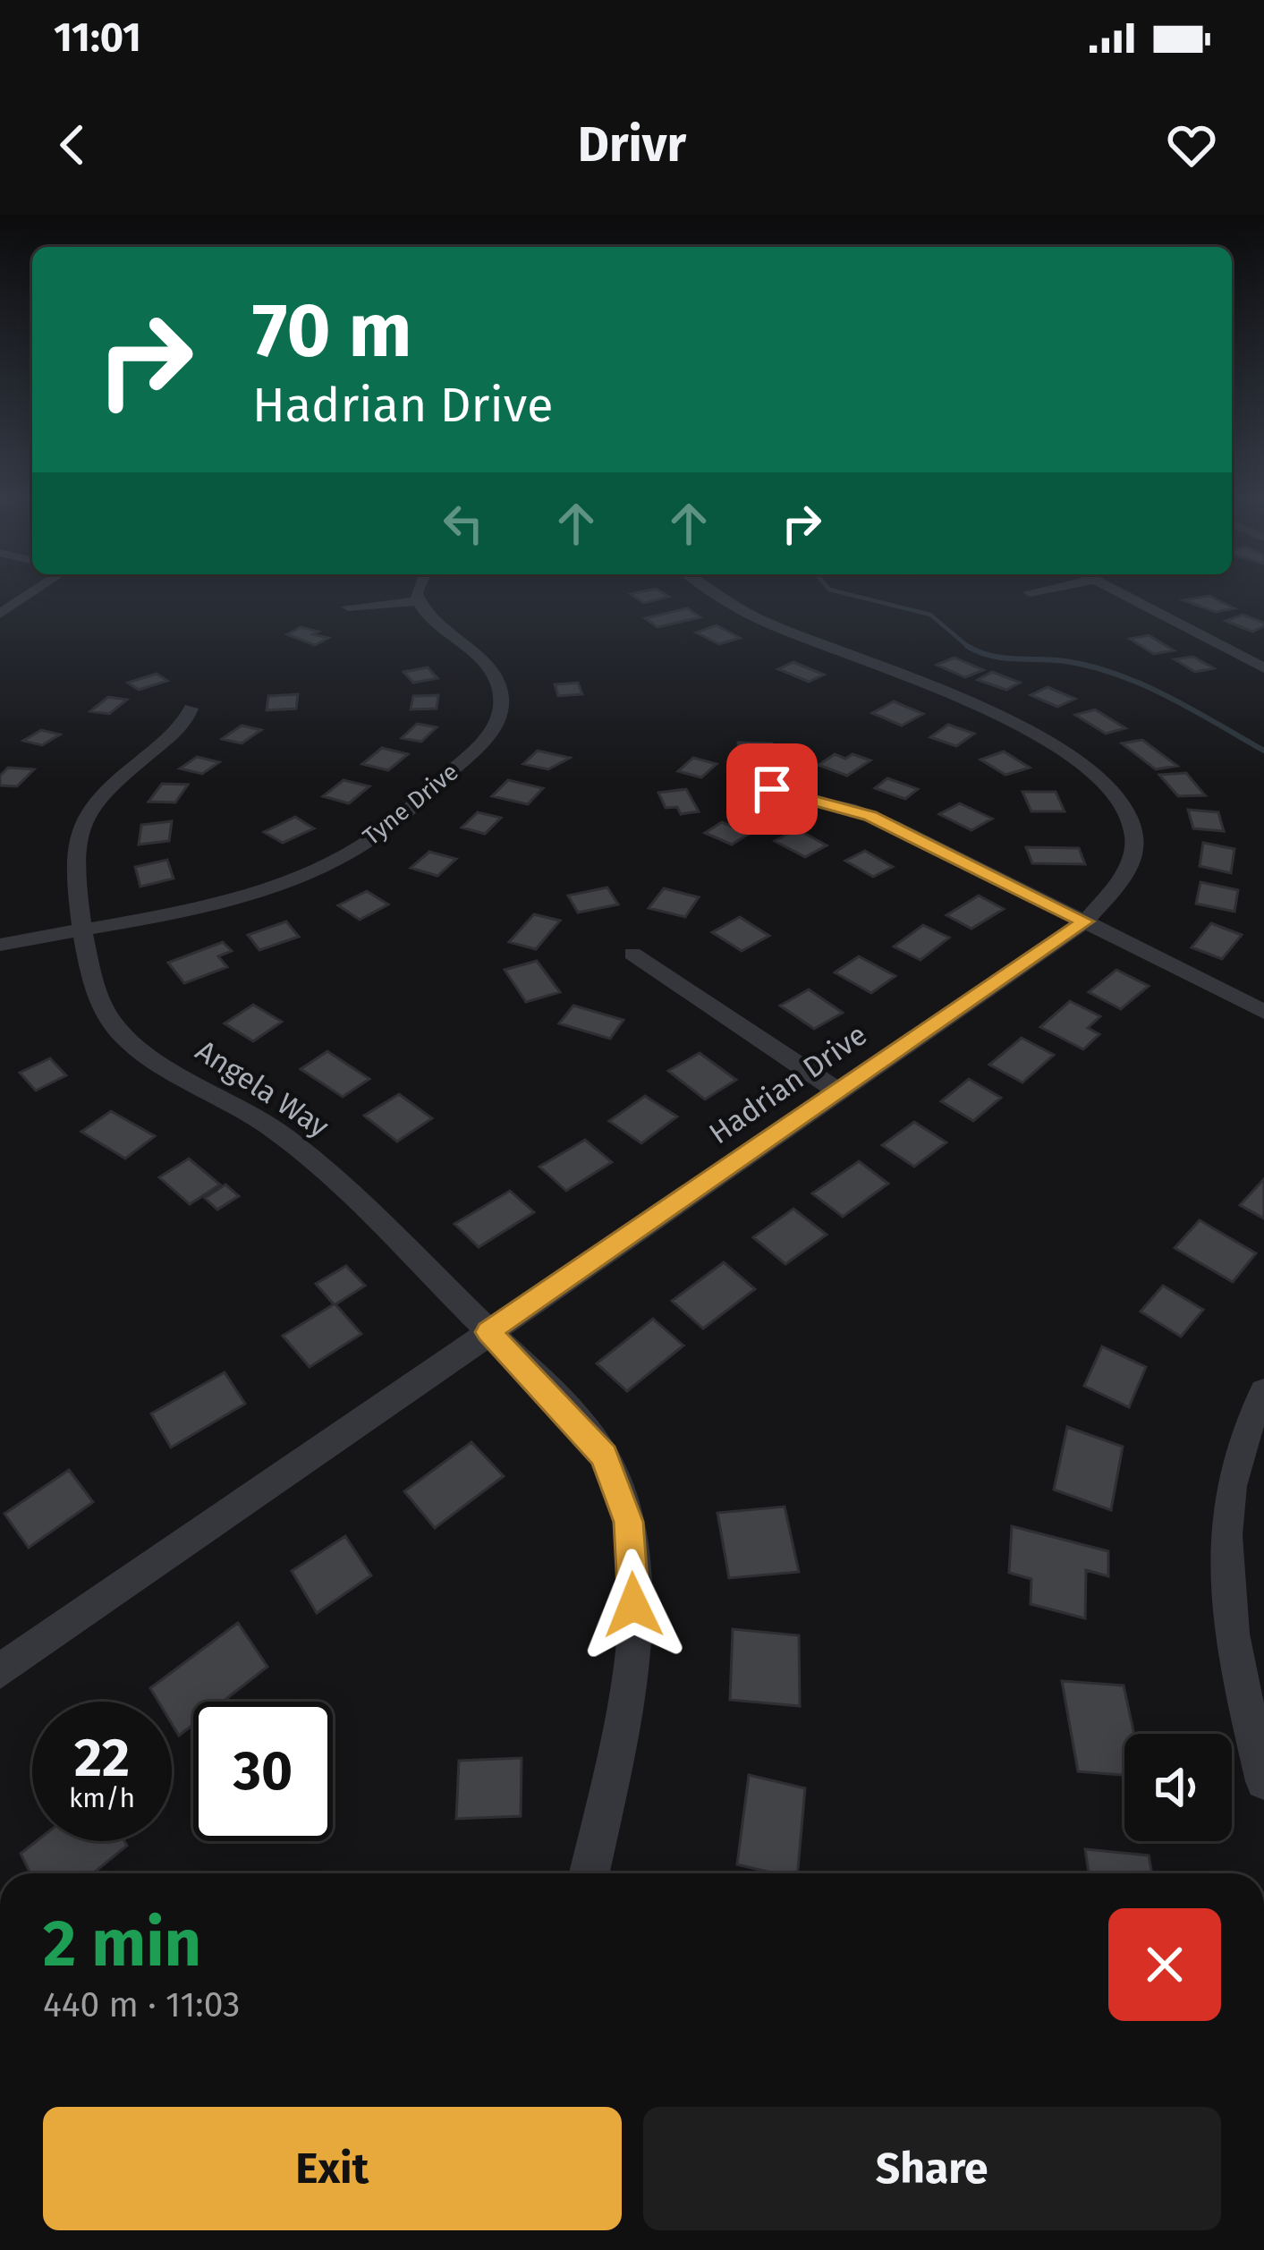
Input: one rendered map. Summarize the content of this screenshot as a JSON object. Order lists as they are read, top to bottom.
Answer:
{
  "streets": {
    "street": ["Tyne Drive", "Hadrian Drive", "Angela Way"]
  },
  "crossings": [
    ["Tyne Drive", "Angela Way"],
    ["Hadrian Drive", "Angela Way"]
  ],
  "page": {
    "status": "11:01",
    "header": "Drivr",
    "turn": ["70 m", "Hadrian Drive"],
    "speed": "22 km/h",
    "limit": "30",
    "heading": ["2 min", "440 m · 11:03"],
    "buttons": ["Exit", "Share"]
  }
}
